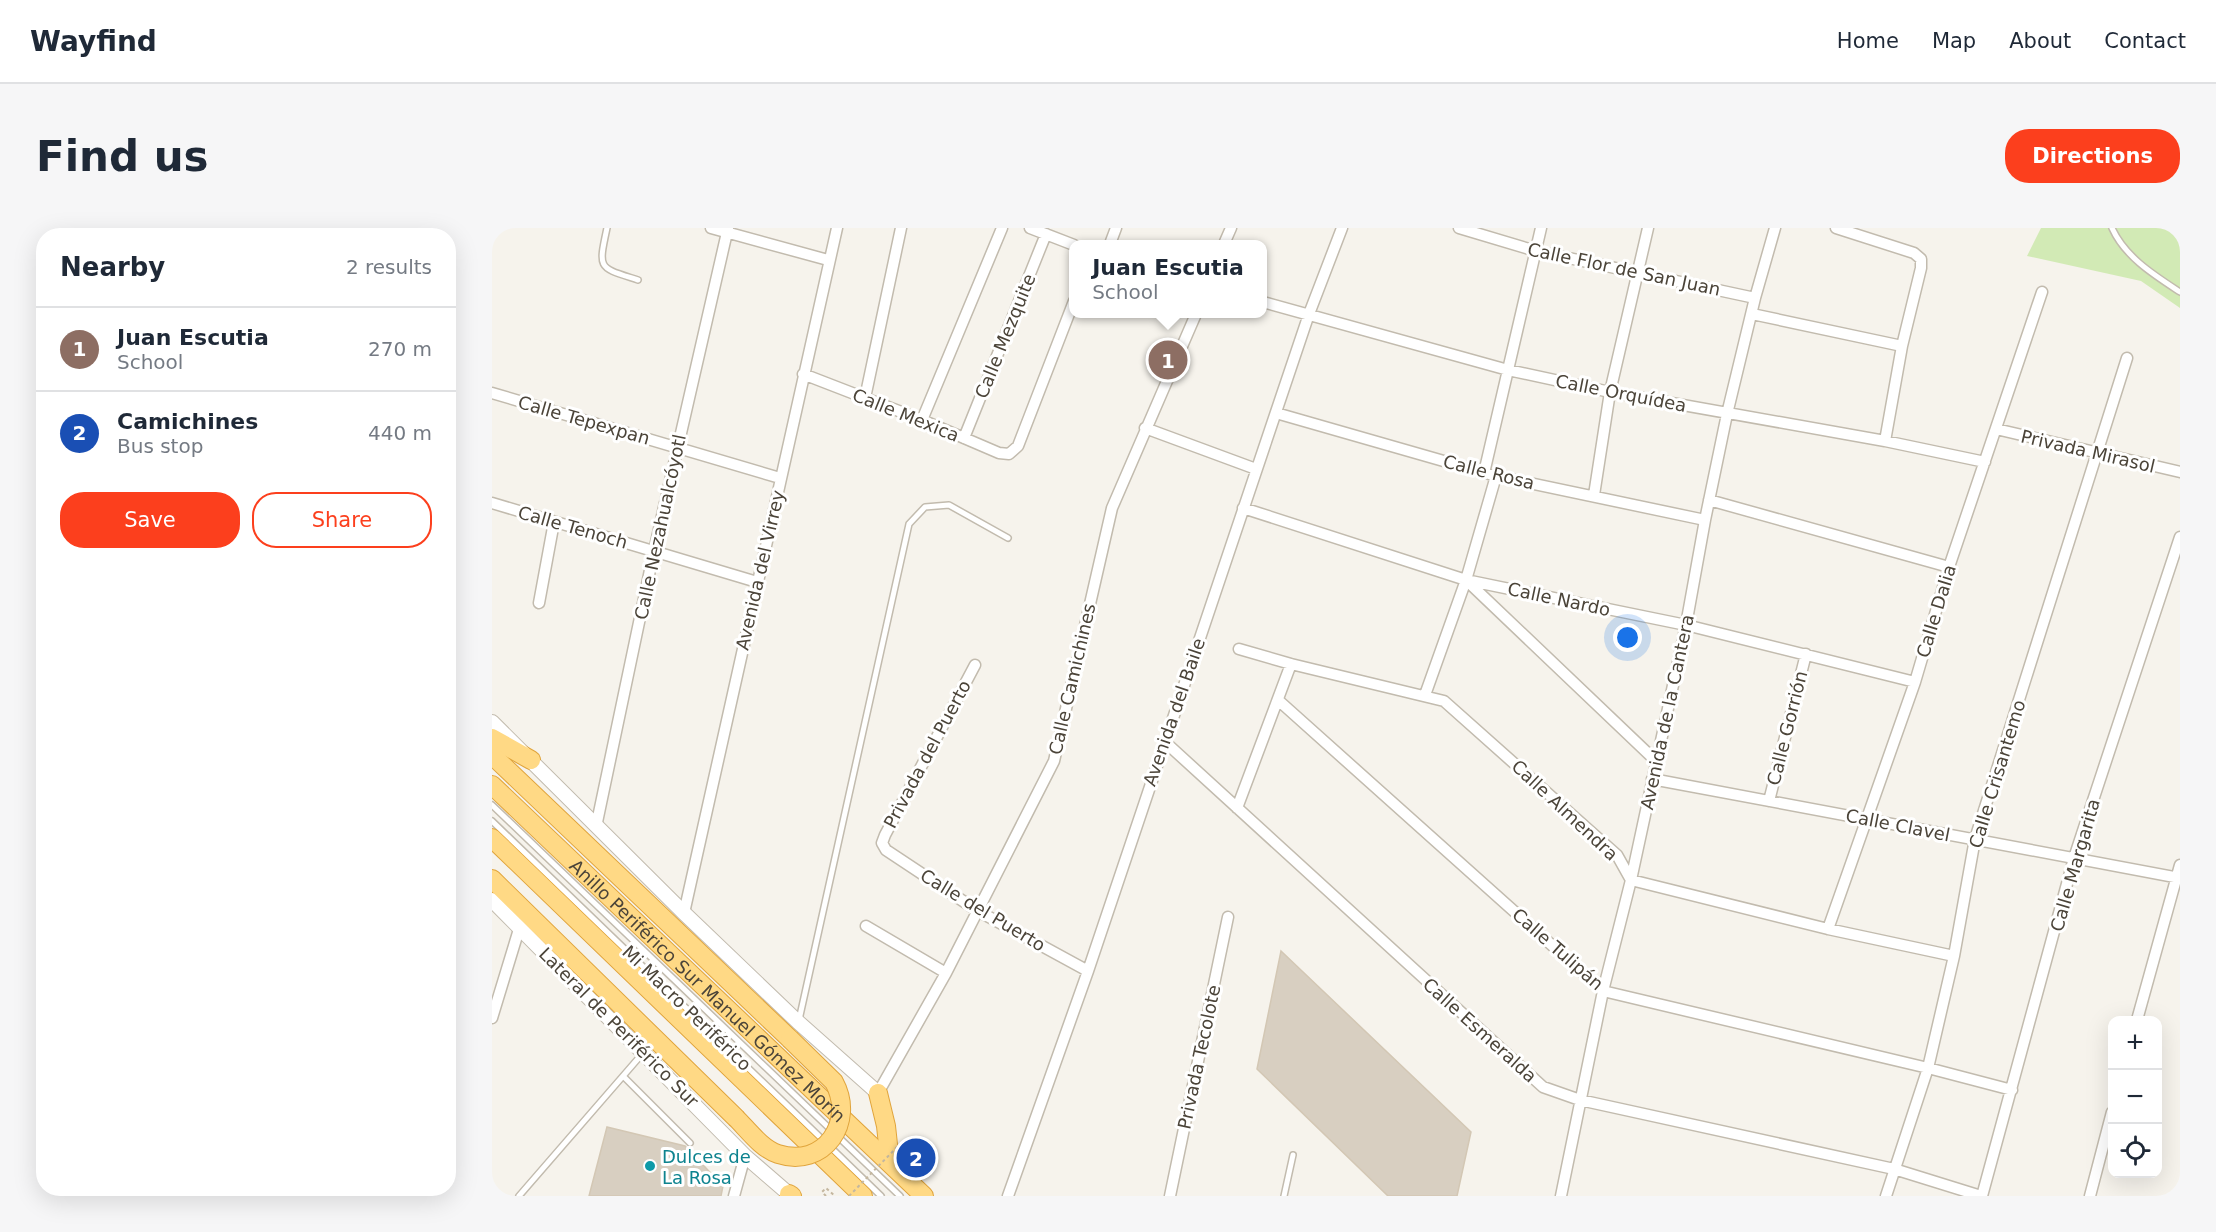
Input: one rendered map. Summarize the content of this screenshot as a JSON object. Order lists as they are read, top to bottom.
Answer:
{
  "streets": {
    "highway": ["Anillo Periférico Sur Manuel Gómez Morín"],
    "street": [
      "Calle Flor de San Juan",
      "Calle Mezquite",
      "Calle Orquídea",
      "Calle Mexica",
      "Calle Tepexpan",
      "Privada Mirasol",
      "Calle Rosa",
      "Calle Tenoch",
      "Calle Nezahualcóyotl",
      "Avenida del Virrey",
      "Calle Nardo",
      "Calle Dalia",
      "Calle Camichines",
      "Avenida del Baile",
      "Avenida de la Cantera",
      "Calle Gorrión",
      "Privada del Puerto",
      "Calle Crisantemo",
      "Calle Almendra",
      "Calle Clavel",
      "Calle Margarita",
      "Calle del Puerto",
      "Calle Tulipán",
      "Lateral de Periférico Sur",
      "Calle Esmeralda",
      "Privada Tecolote"
    ],
    "lane": ["Mi Macro Periférico"]
  },
  "crossings": [
    ["Calle Flor de San Juan", "Avenida de la Cantera"],
    ["Calle Mezquite", "Calle Mexica"],
    ["Calle Orquídea", "Calle Dalia"],
    ["Calle Orquídea", "Avenida del Baile"],
    ["Calle Orquídea", "Avenida de la Cantera"],
    ["Calle Mexica", "Avenida del Virrey"],
    ["Calle Tepexpan", "Calle Nezahualcóyotl"],
    ["Calle Tepexpan", "Avenida del Virrey"],
    ["Privada Mirasol", "Calle Dalia"],
    ["Privada Mirasol", "Calle Crisantemo"],
    ["Calle Rosa", "Avenida del Baile"],
    ["Calle Rosa", "Avenida de la Cantera"],
    ["Calle Tenoch", "Calle Nezahualcóyotl"],
    ["Calle Tenoch", "Avenida del Virrey"],
    ["Calle Nardo", "Calle Dalia"],
    ["Calle Nardo", "Avenida del Baile"],
    ["Calle Nardo", "Avenida de la Cantera"],
    ["Calle Nardo", "Calle Gorrión"],
    ["Calle Dalia", "Calle Clavel"],
    ["Calle Camichines", "Calle del Puerto"],
    ["Avenida del Baile", "Calle del Puerto"],
    ["Avenida del Baile", "Calle Esmeralda"],
    ["Avenida de la Cantera", "Calle Almendra"],
    ["Avenida de la Cantera", "Calle Clavel"],
    ["Avenida de la Cantera", "Calle Tulipán"],
    ["Avenida de la Cantera", "Calle Esmeralda"],
    ["Calle Gorrión", "Calle Clavel"],
    ["Privada del Puerto", "Calle del Puerto"],
    ["Calle Crisantemo", "Calle Clavel"],
    ["Calle Crisantemo", "Calle Tulipán"],
    ["Calle Crisantemo", "Calle Esmeralda"],
    ["Calle Clavel", "Calle Margarita"],
    ["Calle Margarita", "Calle Tulipán"],
    ["Calle Margarita", "Calle Esmeralda"],
    ["Anillo Periférico Sur Manuel Gómez Morín", "Mi Macro Periférico"]
  ],
  "places": ["Dulces de La Rosa"],
  "page": {
    "header": "Wayfind",
    "nav": [
      "Home",
      "Map",
      "About",
      "Contact"
    ],
    "buttons": [
      "Directions",
      ["Save", "Share"]
    ],
    "title": "Find us",
    "heading": ["Nearby", "2 results"],
    "popup": ["Juan Escutia", "School"],
    "list": [
      {
        "mark": "1",
        "name": "Juan Escutia",
        "note": "School",
        "value": "270 m"
      },
      {
        "mark": "2",
        "name": "Camichines",
        "note": "Bus stop",
        "value": "440 m"
      }
    ],
    "pins": ["1", "2"],
    "map_buttons": ["+", "−"]
  }
}
